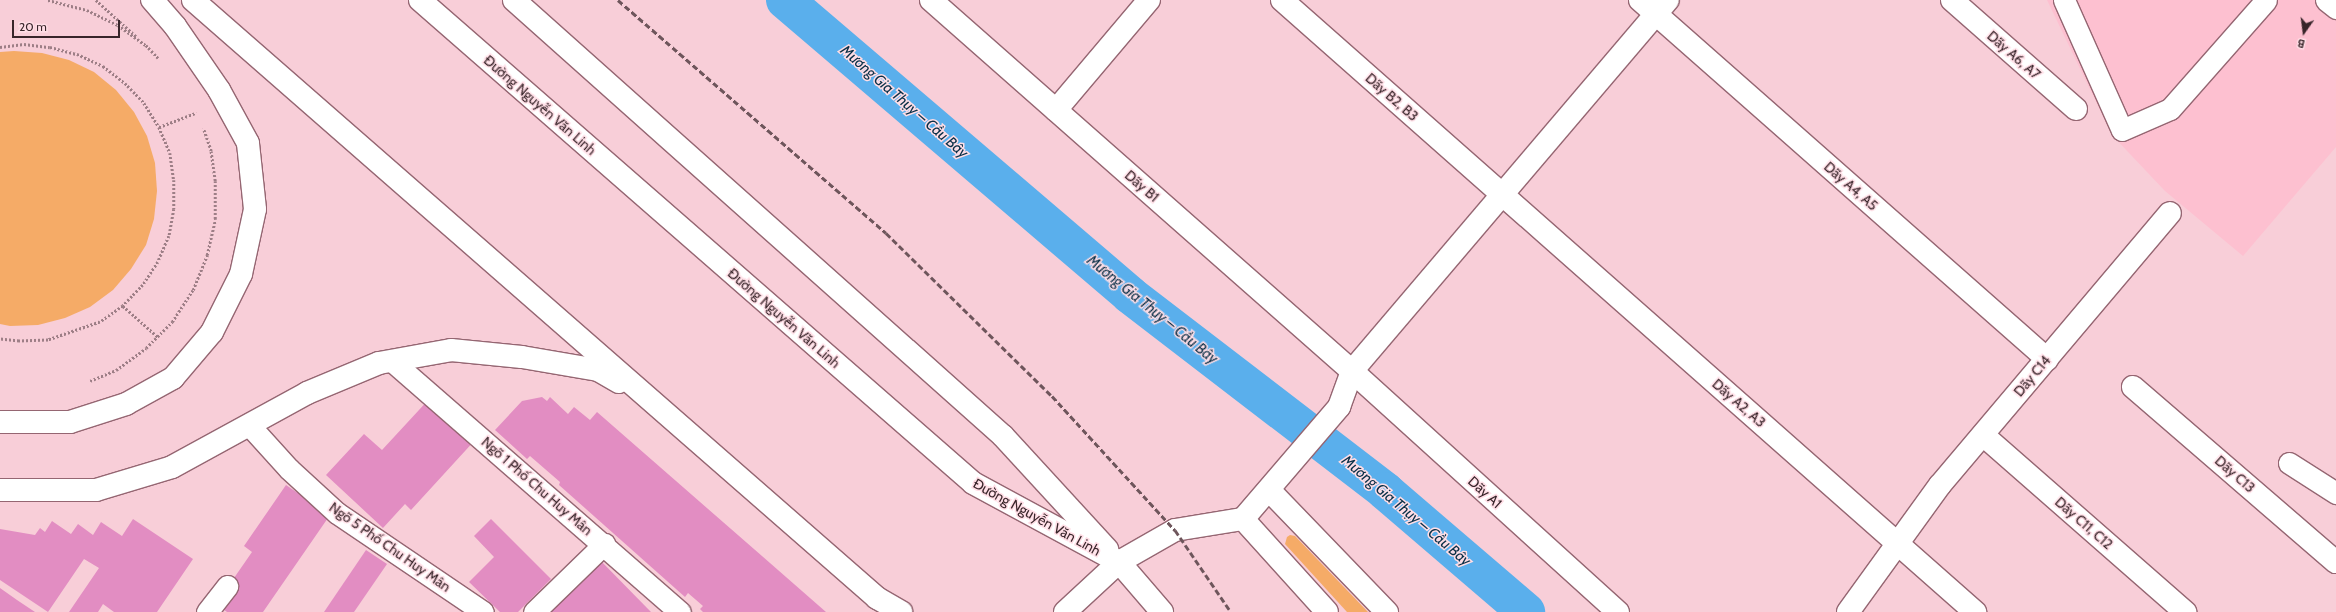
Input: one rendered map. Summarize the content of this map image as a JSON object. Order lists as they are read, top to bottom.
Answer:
{
  "streets": {
    "main road": [
      "Dãy A6, A7",
      "Dãy B2, B3",
      "Đường Nguyễn Văn Linh",
      "Dãy B1",
      "Dãy A4, A5",
      "Dãy C14",
      "Dãy A2, A3",
      "Dãy C13",
      "Dãy A1",
      "Dãy C11, C12"
    ],
    "lane": ["Ngõ 1 Phố Chu Huy Mân", "Ngõ 5 Phố Chu Huy Mân"]
  },
  "crossings": [
    ["Dãy B2, B3", "Dãy A2, A3"],
    ["Dãy B1", "Dãy A1"],
    ["Dãy A4, A5", "Dãy C14"],
    ["Dãy C14", "Dãy A2, A3"],
    ["Dãy C14", "Dãy C11, C12"]
  ],
  "water": ["Mương Gia Thụy – Cầu Bây"],
  "scale_bar": "20 m",
  "north": "bottom"
}
